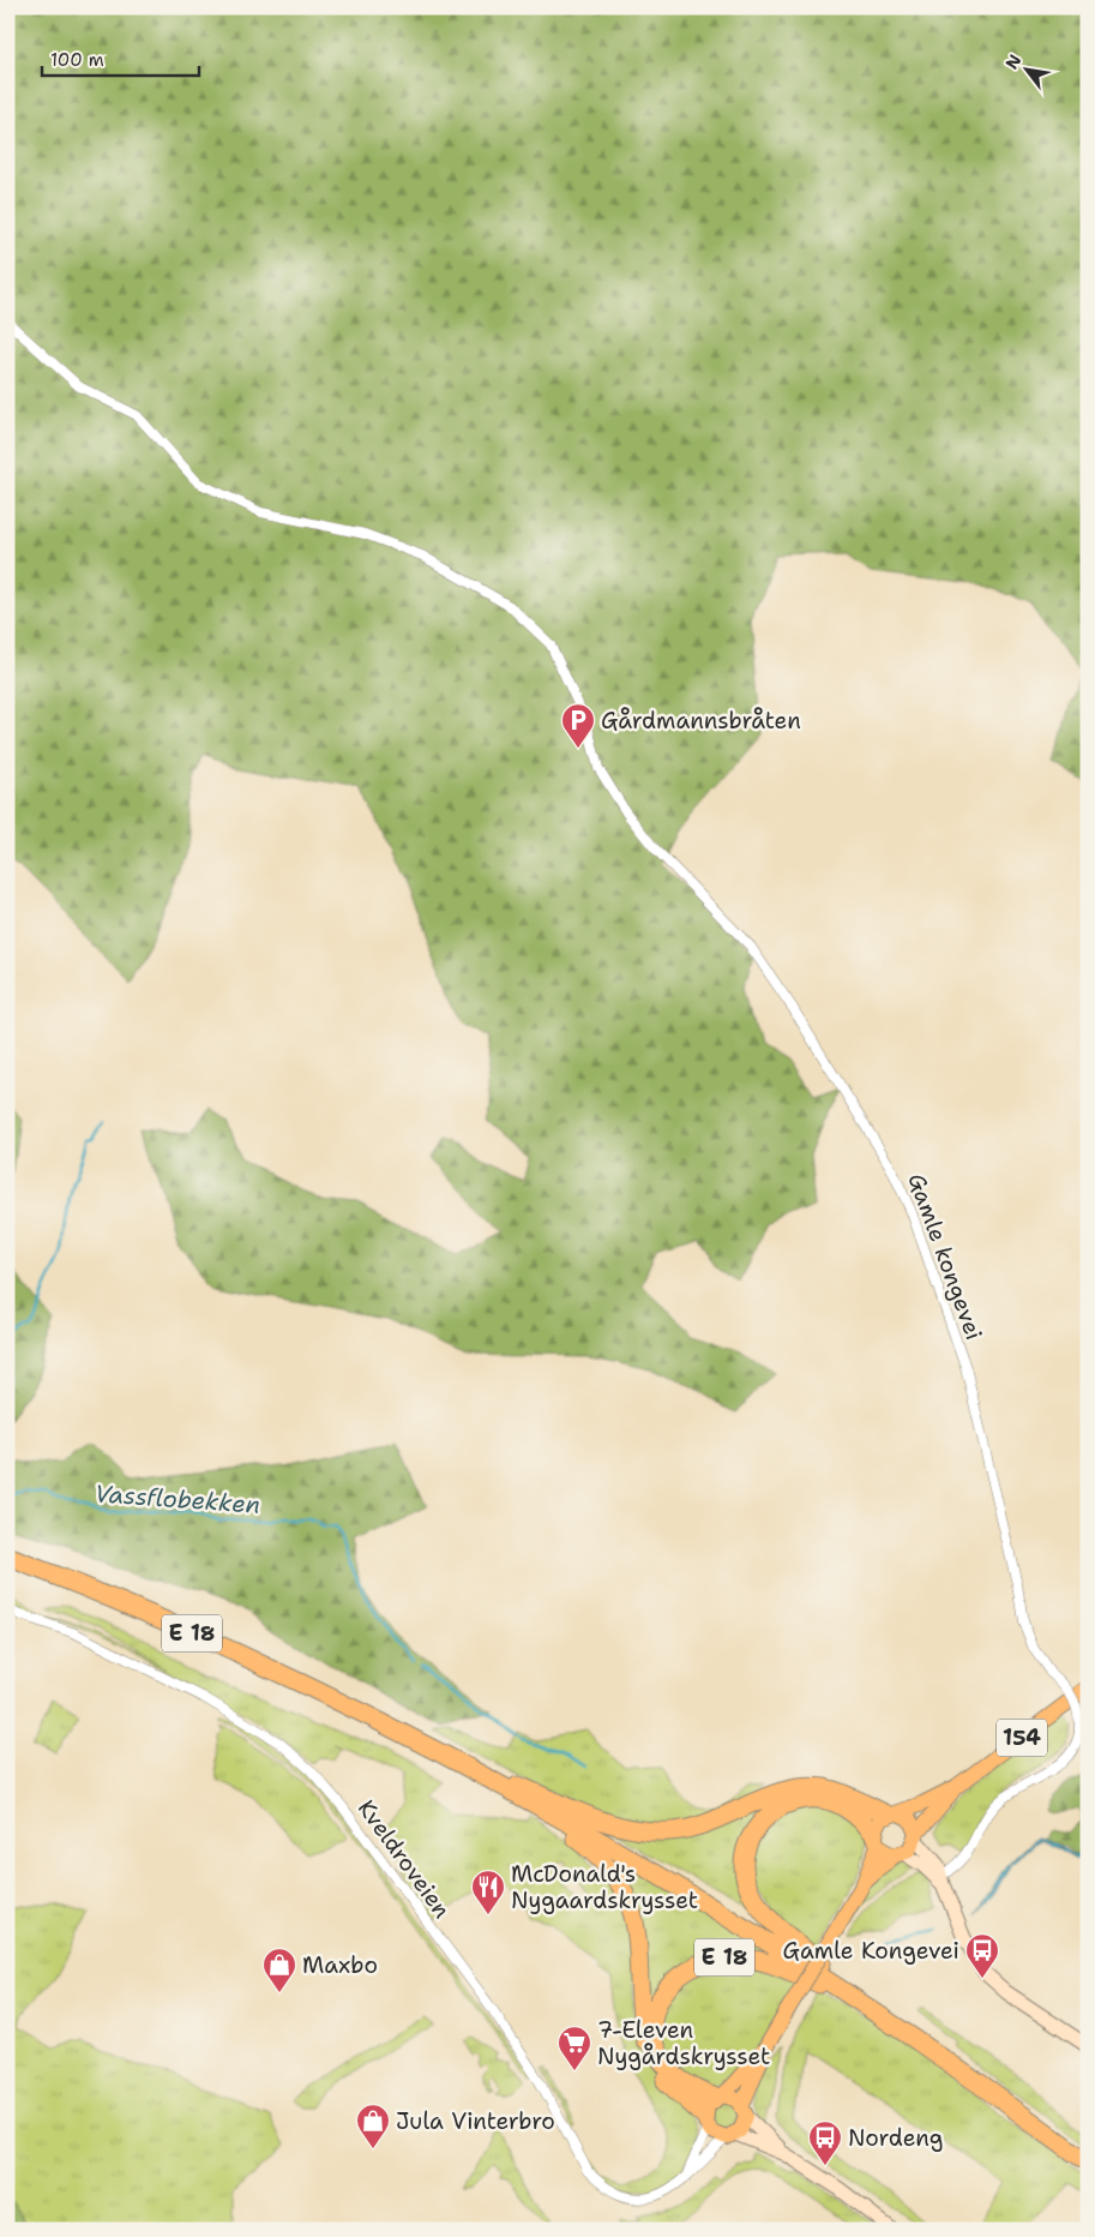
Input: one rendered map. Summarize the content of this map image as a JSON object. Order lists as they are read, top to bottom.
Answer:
{
  "streets": {
    "highway": ["E 18"],
    "main road": ["154"],
    "street": ["Gamle kongevei", "Kveldroveien"]
  },
  "crossings": [
    ["E 18", "154"],
    ["E 18", "Kveldroveien"],
    ["154", "Kveldroveien"]
  ],
  "water": ["Vassflobekken"],
  "places": {
    "parking": ["Gårdmannsbråten"],
    "restaurant": ["McDonald's Nygaardskrysset"],
    "bus stop": ["Gamle Kongevei", "Nordeng"],
    "shop": ["Maxbo", "Jula Vinterbro"],
    "supermarket": ["7-Eleven Nygårdskrysset"]
  },
  "scale_bar": "100 m",
  "north": "top left"
}
